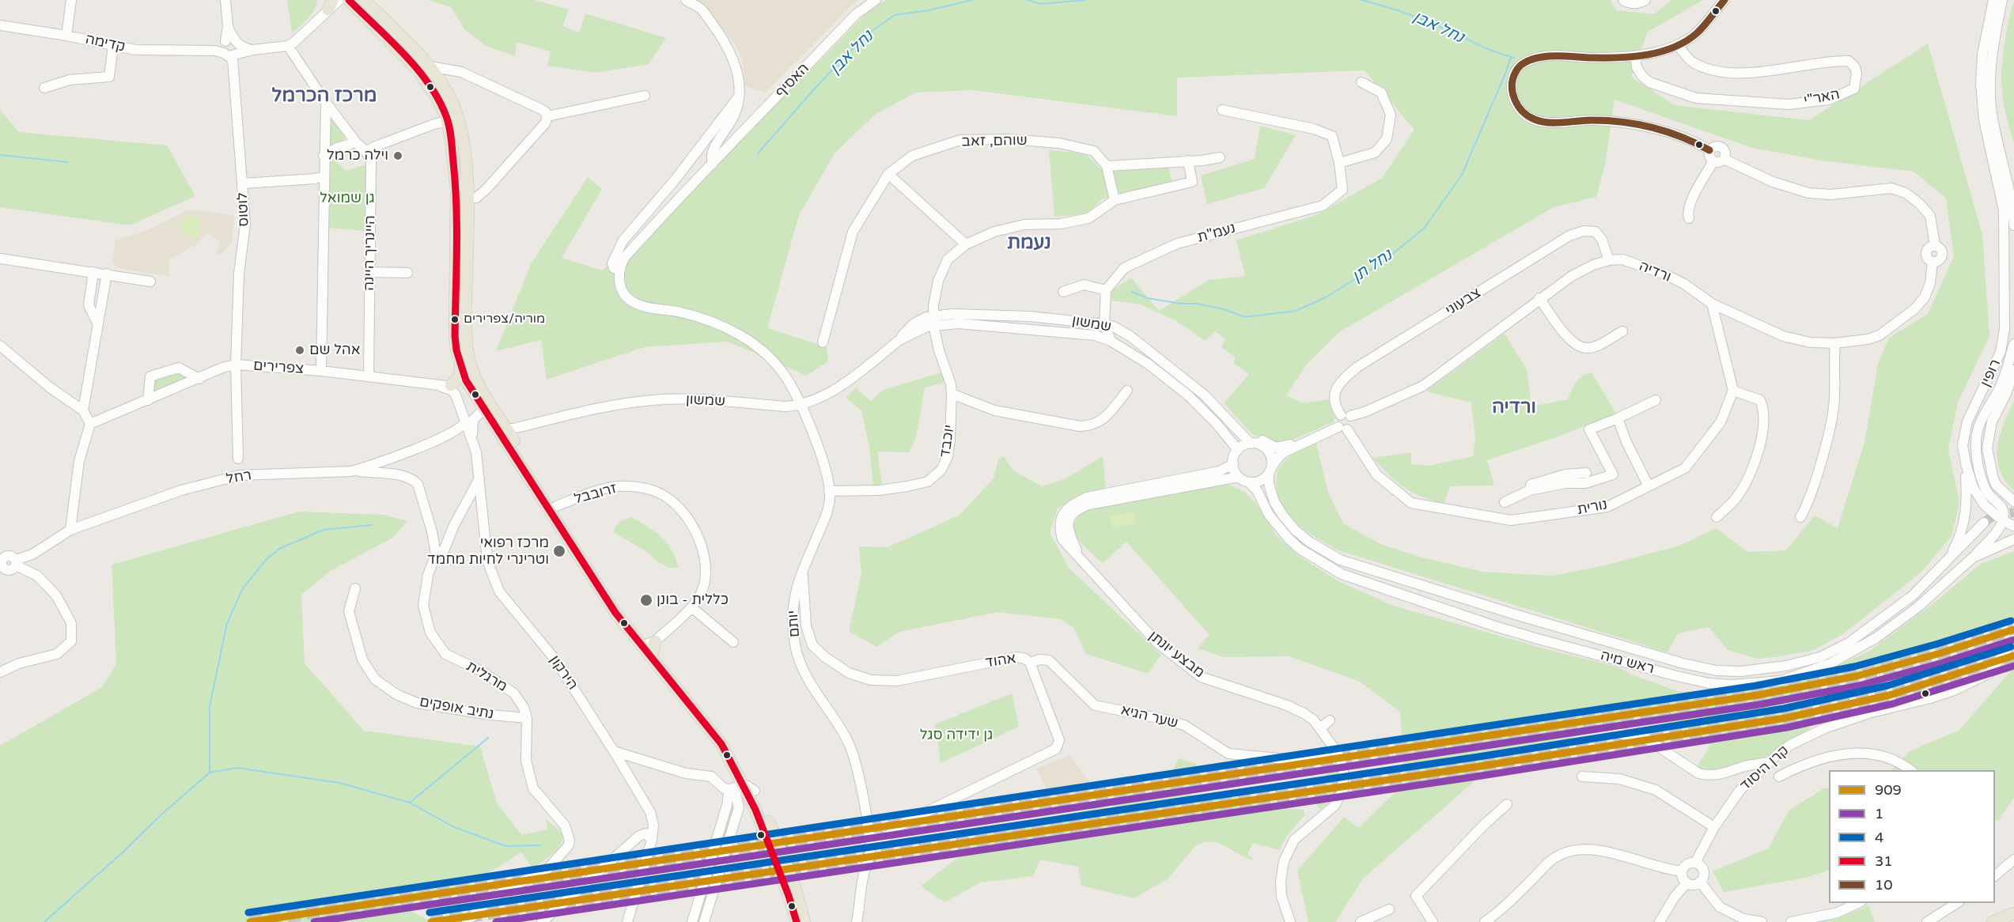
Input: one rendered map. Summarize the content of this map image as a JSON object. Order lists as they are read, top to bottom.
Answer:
{
  "streets": {
    "street": [
      "קדימה",
      "האסיף",
      "האר\"י",
      "שוהם, זאב",
      "לוטוס",
      "נעמ\"ת",
      "היינריך היינה",
      "ורדיה",
      "צבעוני",
      "שמשון",
      "צפרירים",
      "רופין",
      "יוכבד",
      "רחל",
      "זרובבל",
      "נורית",
      "יותם",
      "מבצע יונתן",
      "אהוד",
      "ראש מיה",
      "הירקון",
      "מרגלית",
      "נתיב אופקים",
      "שער הגיא",
      "קרן היסוד"
    ]
  },
  "crossings": [
    ["קדימה", "לוטוס"],
    ["האסיף", "יותם"],
    ["לוטוס", "צפרירים"],
    ["היינריך היינה", "צפרירים"],
    ["ורדיה", "צבעוני"],
    ["ורדיה", "שמשון"],
    ["ורדיה", "נורית"],
    ["ורדיה", "מבצע יונתן"],
    ["ורדיה", "ראש מיה"],
    ["צבעוני", "נורית"],
    ["שמשון", "יוכבד"],
    ["שמשון", "יותם"],
    ["שמשון", "מבצע יונתן"],
    ["שמשון", "ראש מיה"],
    ["יוכבד", "יותם"],
    ["רחל", "הירקון"],
    ["יותם", "אהוד"],
    ["מבצע יונתן", "ראש מיה"],
    ["מבצע יונתן", "שער הגיא"],
    ["אהוד", "שער הגיא"],
    ["הירקון", "מרגלית"],
    ["מרגלית", "נתיב אופקים"]
  ],
  "districts": ["מרכז הכרמל", "נעמת", "ורדיה"],
  "water": ["נחל אבן", "נחל תן"],
  "parks": ["גן שמואל", "גן ידידה סגל"],
  "places": [
    "וילה כרמל",
    "מוריה/צפרירים",
    "אהל שם",
    "מרכז רפואי וטרינרי לחיות מחמד",
    "כללית - בונן"
  ],
  "lines": [
    "transit line 31",
    "transit line 10",
    "transit line 4",
    "transit line 909",
    "transit line 1"
  ],
  "legend": [
    "909",
    "1",
    "4",
    "31",
    "10"
  ]
}
